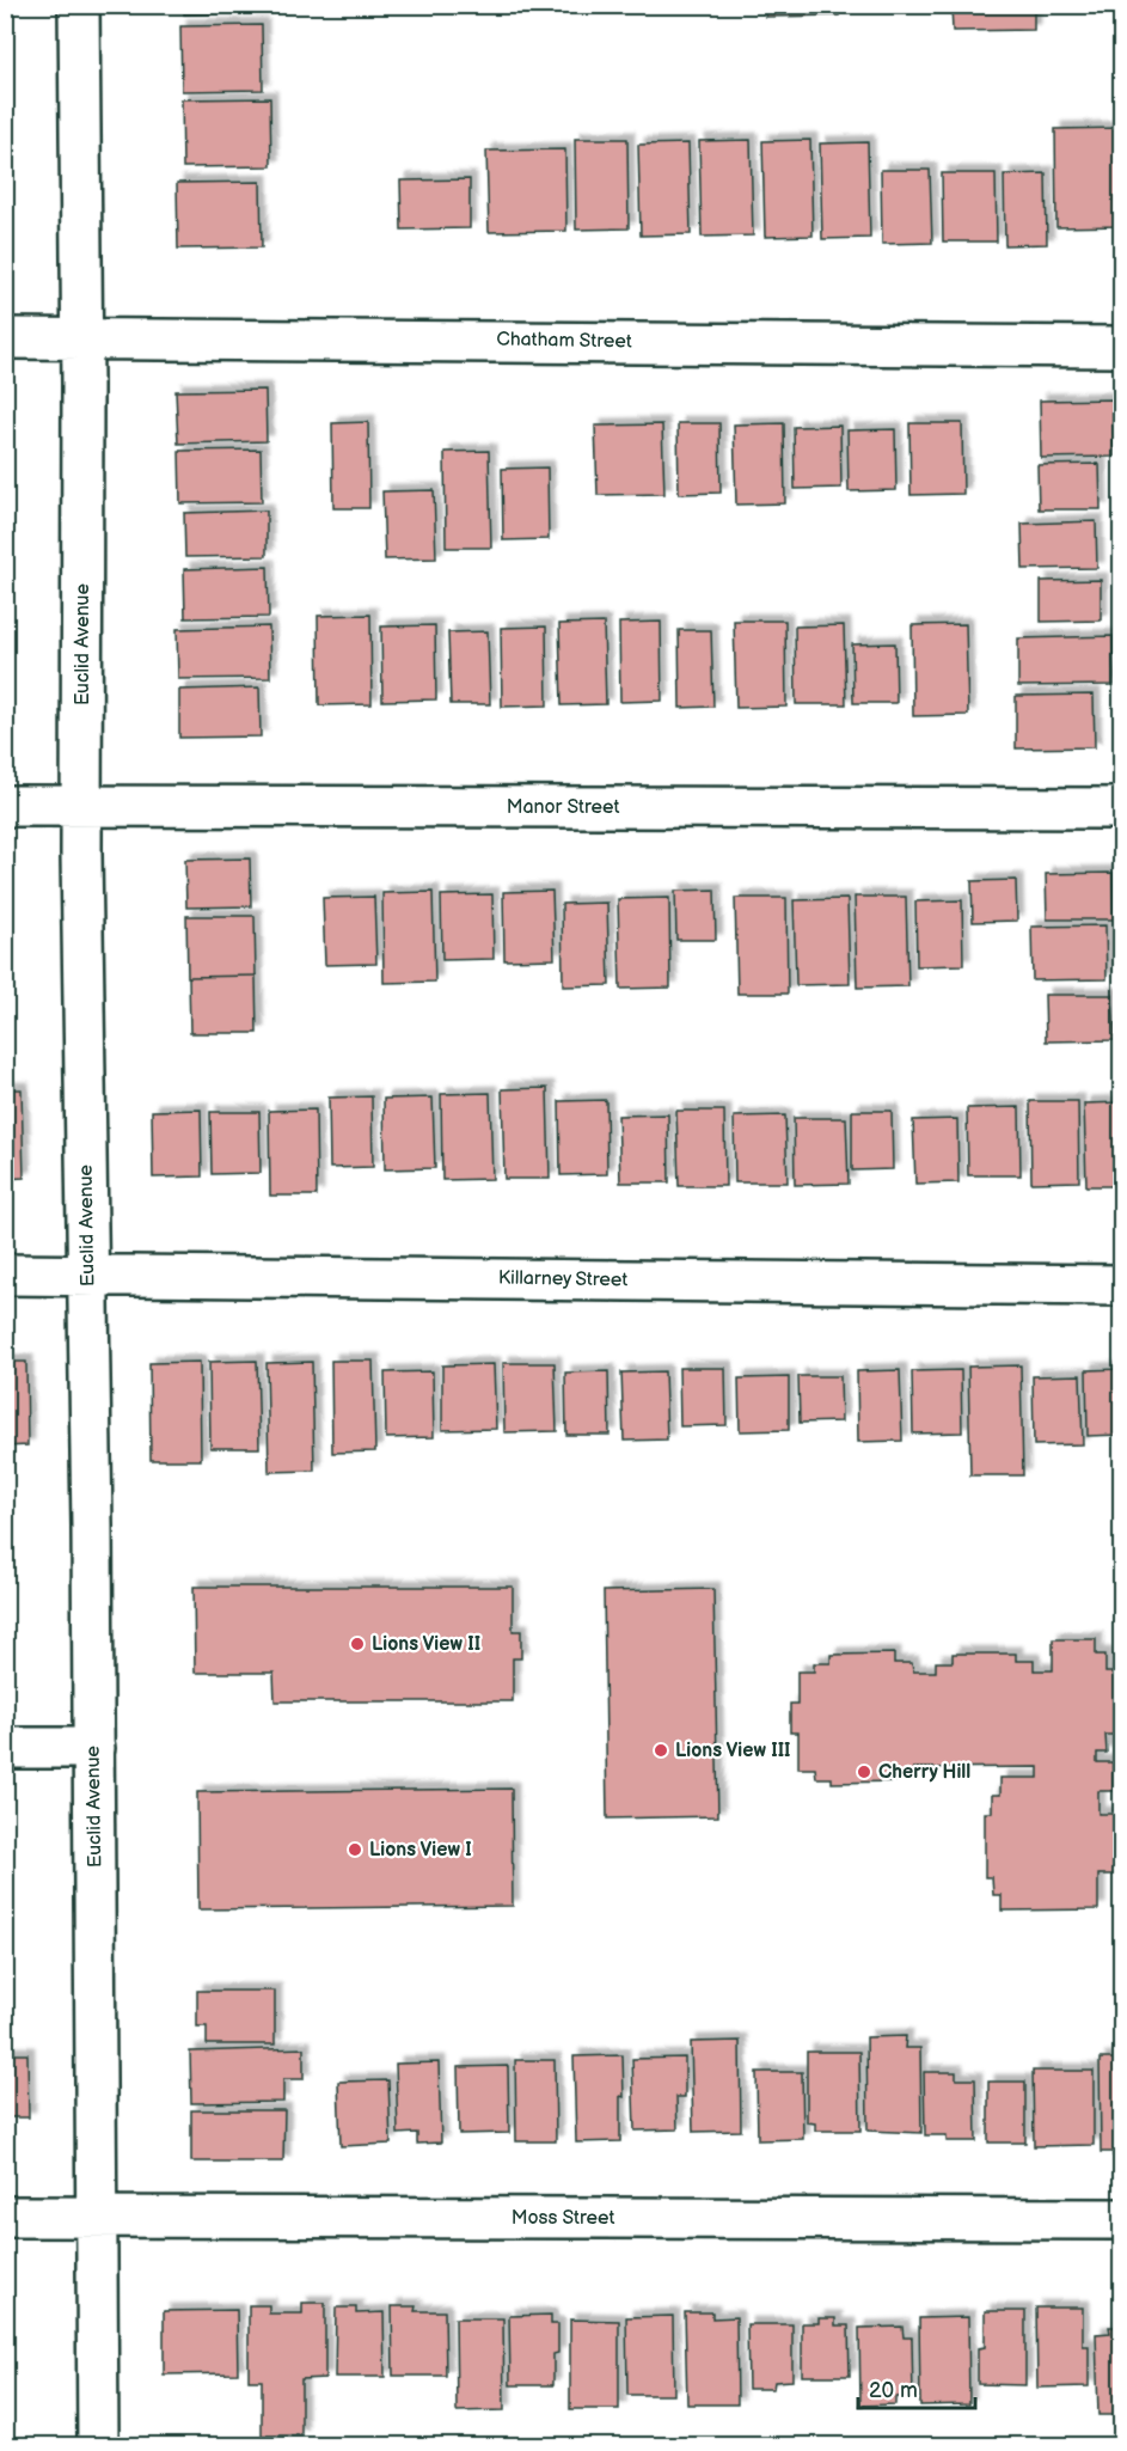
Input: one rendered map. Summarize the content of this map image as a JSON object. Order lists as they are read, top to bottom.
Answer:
{
  "streets": {
    "street": [
      "Chatham Street",
      "Euclid Avenue",
      "Manor Street",
      "Killarney Street",
      "Moss Street"
    ]
  },
  "crossings": [
    ["Chatham Street", "Euclid Avenue"],
    ["Euclid Avenue", "Manor Street"],
    ["Euclid Avenue", "Killarney Street"],
    ["Euclid Avenue", "Moss Street"]
  ],
  "places": [
    "Lions View II",
    "Lions View III",
    "Cherry Hill",
    "Lions View I"
  ],
  "scale_bar": "20 m"
}
